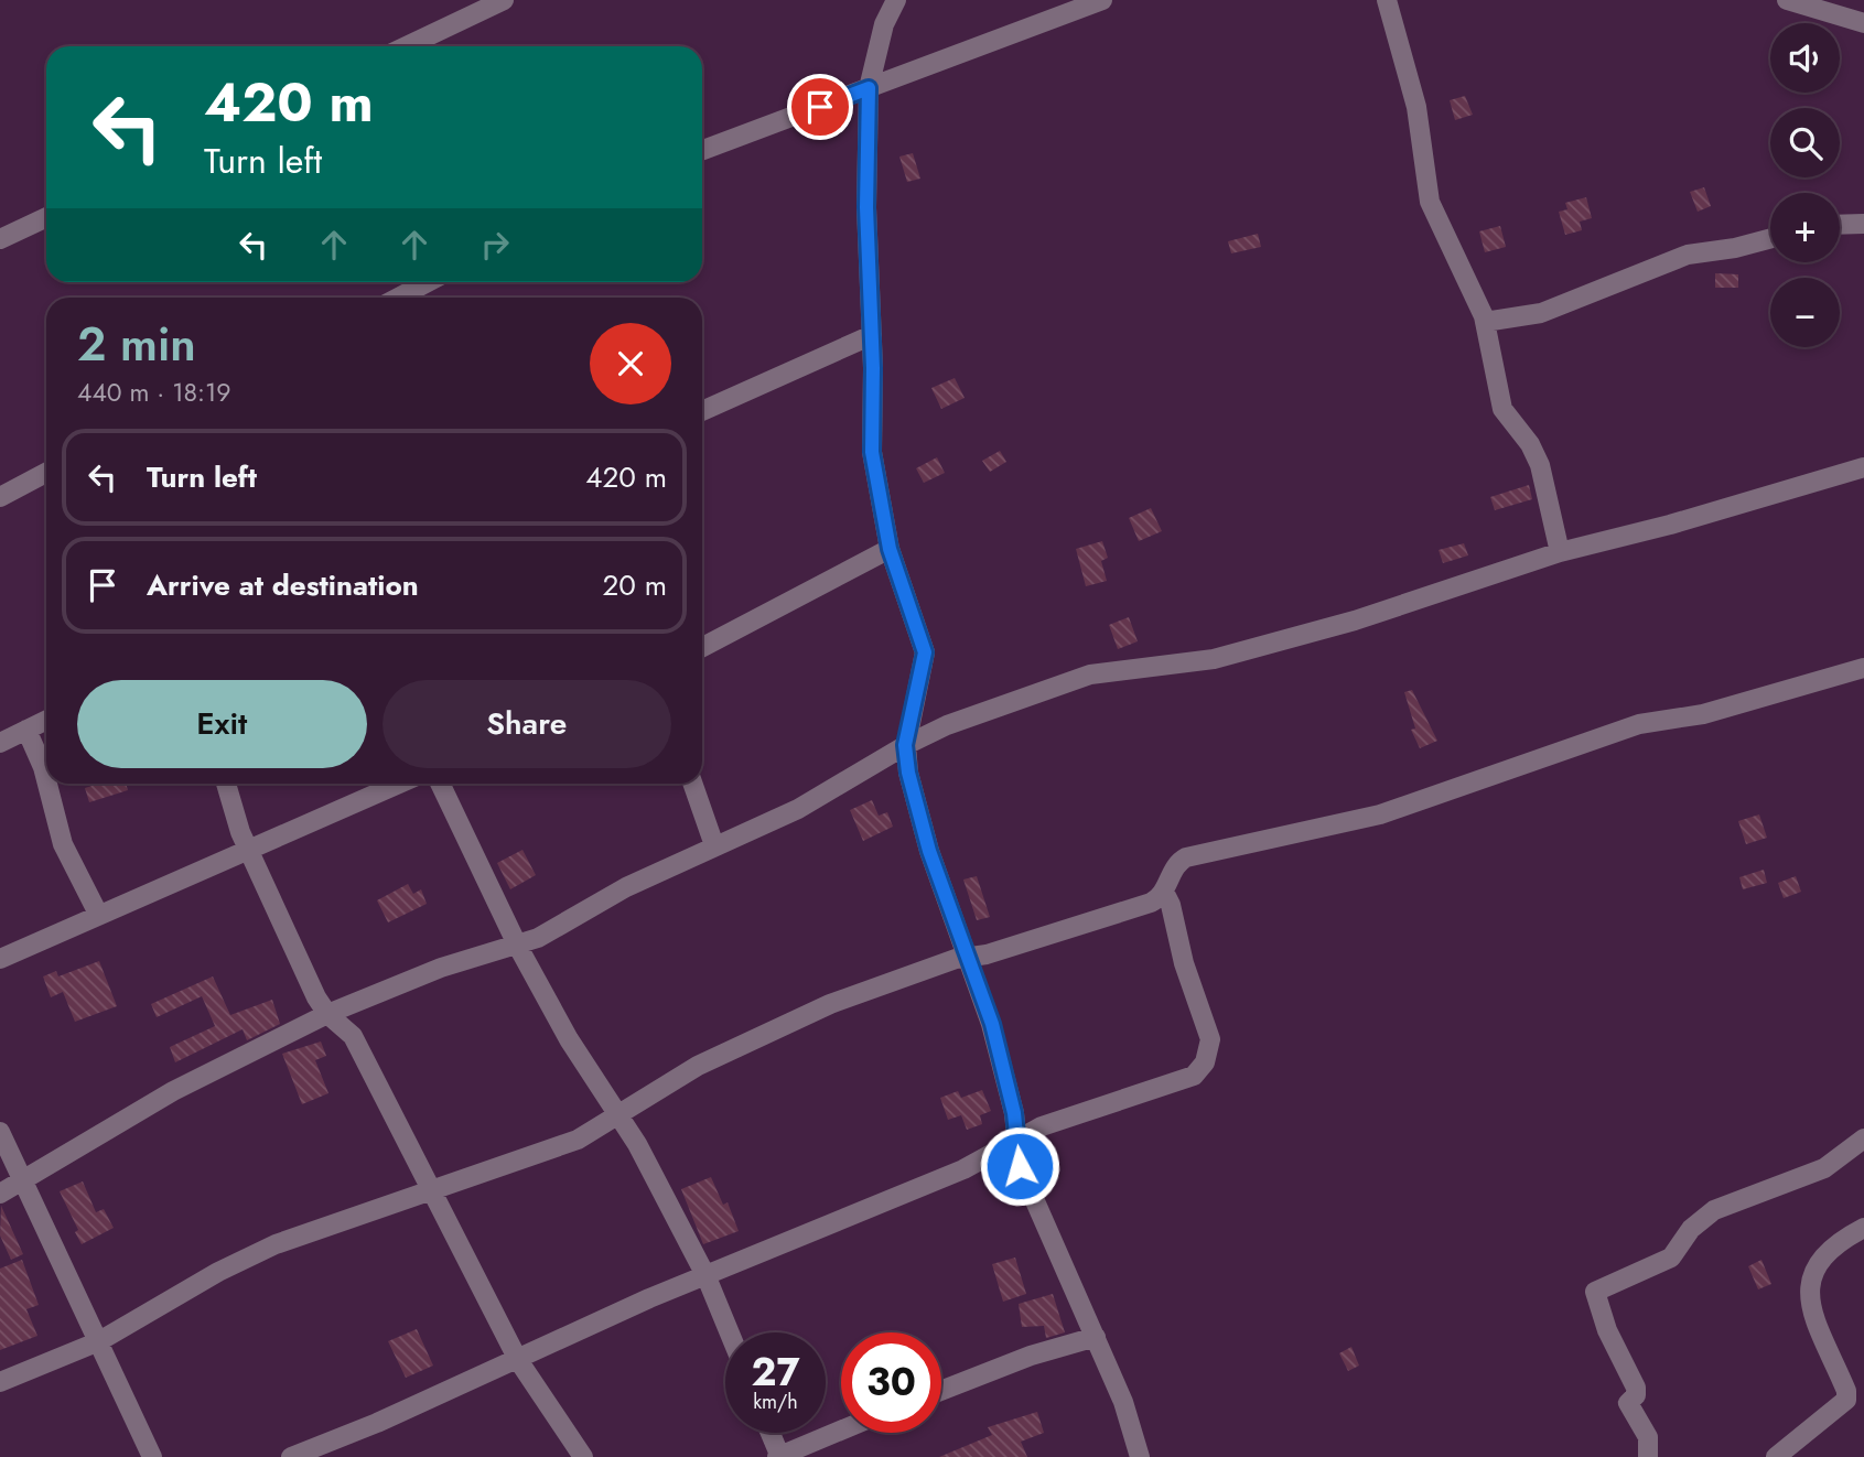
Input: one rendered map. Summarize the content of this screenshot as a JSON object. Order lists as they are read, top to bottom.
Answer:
{
  "page": {
    "map_buttons": ["+", "−"],
    "turn": ["420 m", "Turn left"],
    "heading": ["2 min", "440 m · 18:19"],
    "list": [
      {
        "name": "Turn left",
        "value": "420 m"
      },
      {
        "name": "Arrive at destination",
        "value": "20 m"
      }
    ],
    "buttons": ["Exit", "Share"],
    "speed": "27 km/h",
    "limit": "30"
  }
}
